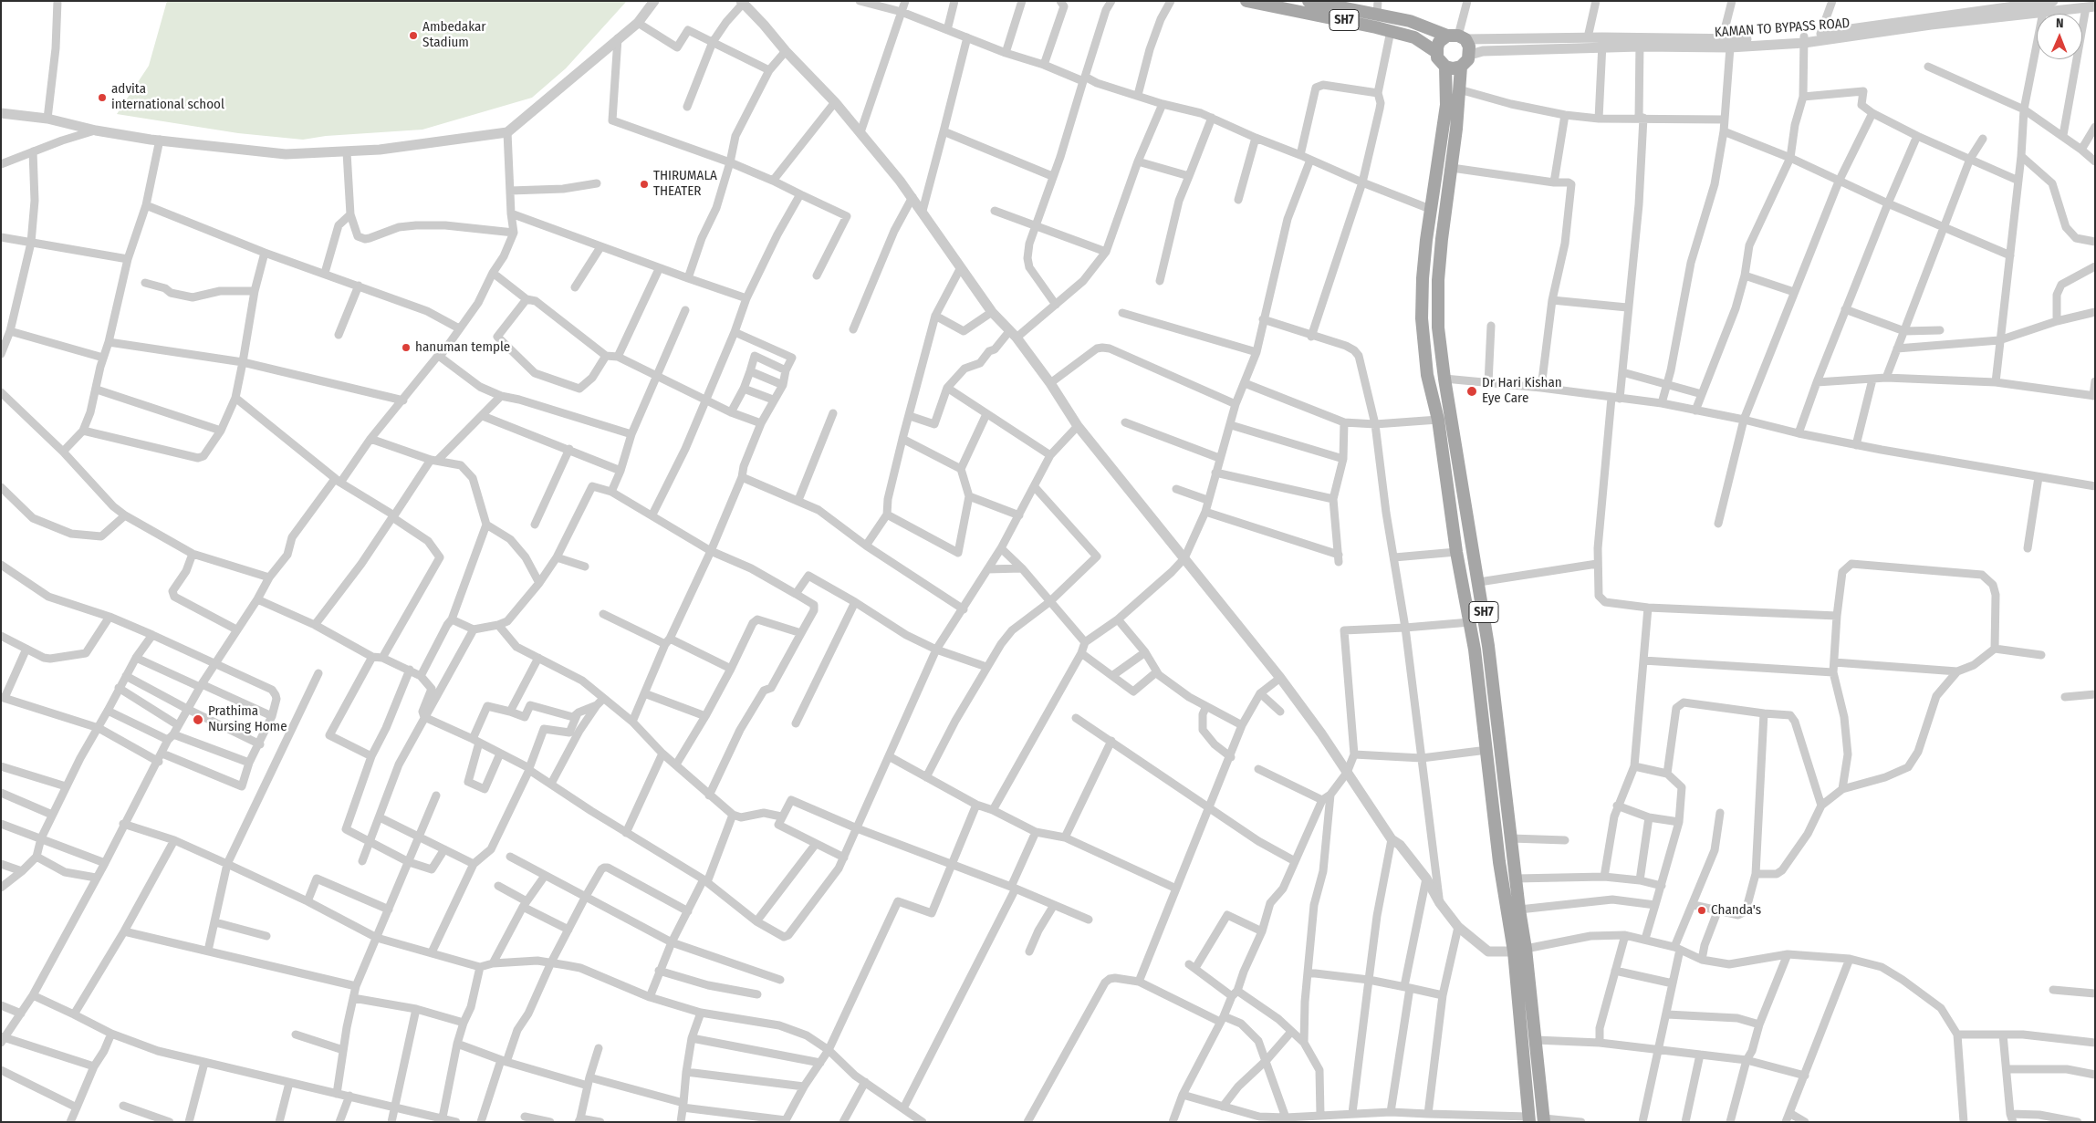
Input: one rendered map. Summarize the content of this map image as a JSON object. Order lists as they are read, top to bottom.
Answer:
{
  "streets": {
    "main road": ["SH7"],
    "street": ["KAMAN TO BYPASS ROAD"]
  },
  "crossings": [
    ["SH7", "KAMAN TO BYPASS ROAD"]
  ],
  "places": [
    "Ambedakar Stadium",
    "advita international school",
    "THIRUMALA THEATER",
    "hanuman temple",
    "Dr Hari Kishan Eye Care",
    "Prathima Nursing Home",
    "Chanda's"
  ],
  "north": "top"
}
